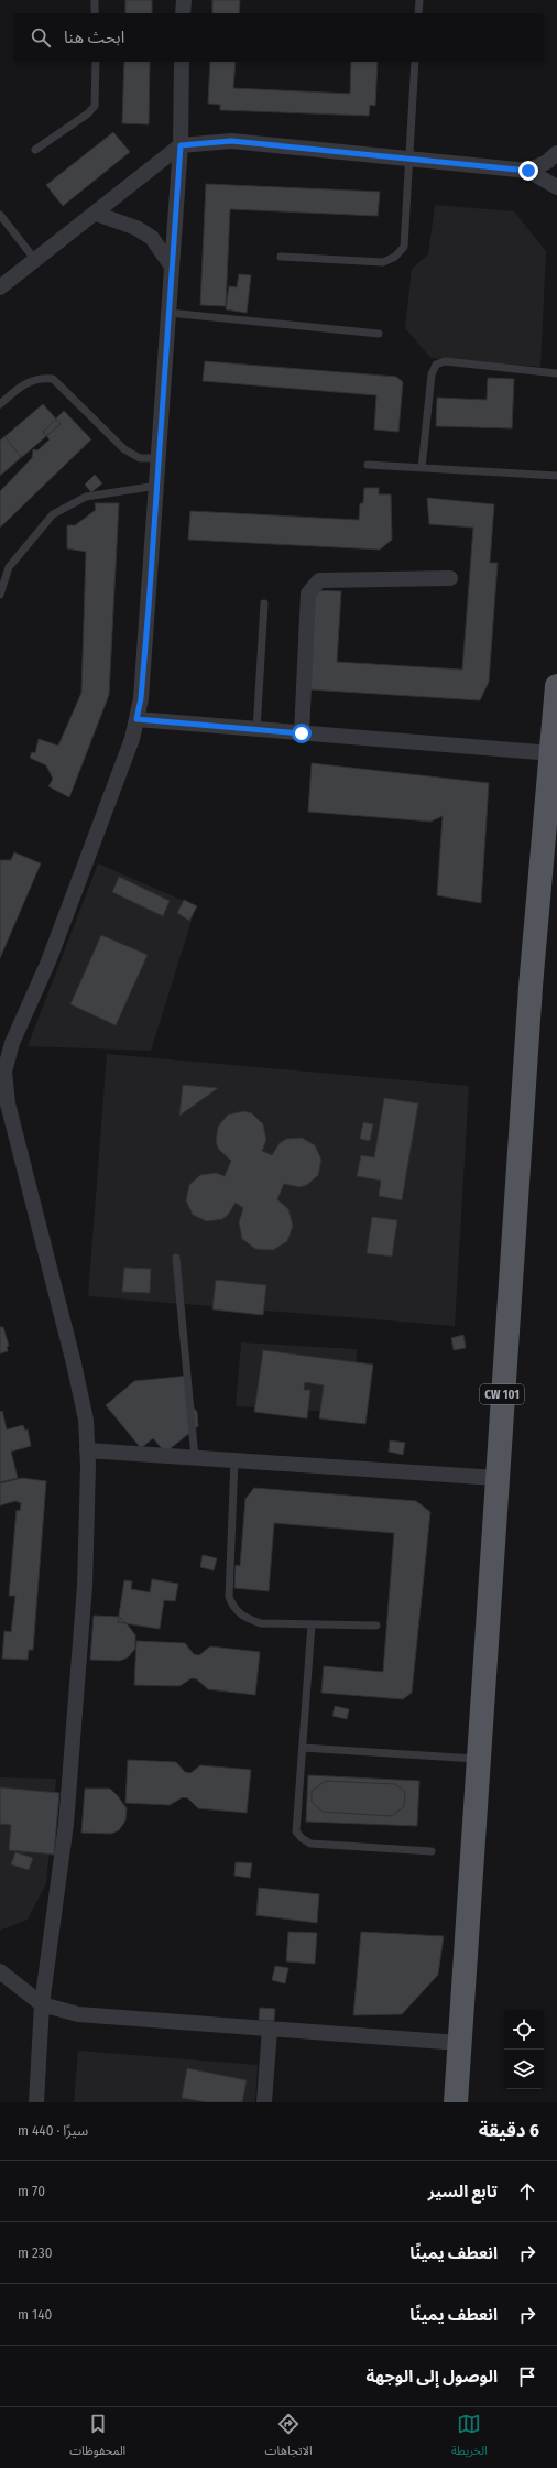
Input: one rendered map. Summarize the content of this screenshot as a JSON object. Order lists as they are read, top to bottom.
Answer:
{
  "streets": {
    "main road": ["CW 101"]
  },
  "page": {
    "search": "ابحث هنا",
    "heading": ["6 دقيقة", "سيرًا · 440 m"],
    "list": [
      ["تابع السير", "70 m"],
      ["انعطف يمينًا", "230 m"],
      ["انعطف يمينًا", "140 m"],
      "الوصول إلى الوجهة"
    ],
    "nav": ["الخريطة", "الاتجاهات", "المحفوظات"]
  }
}
